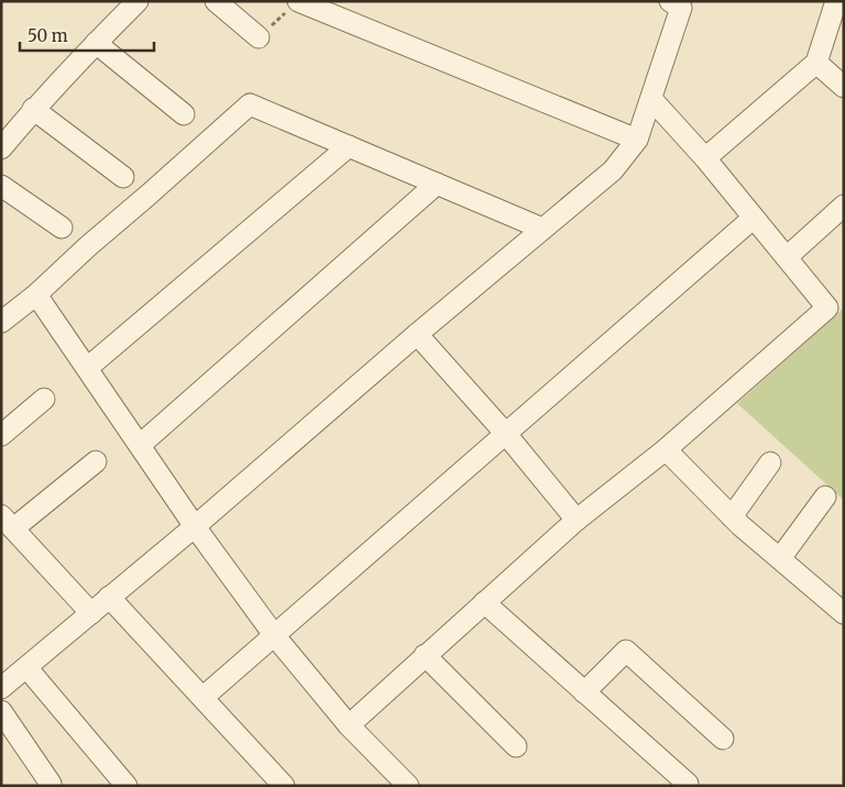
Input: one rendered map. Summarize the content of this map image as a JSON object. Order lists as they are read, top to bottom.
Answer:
{
  "scale_bar": "50 m"
}
